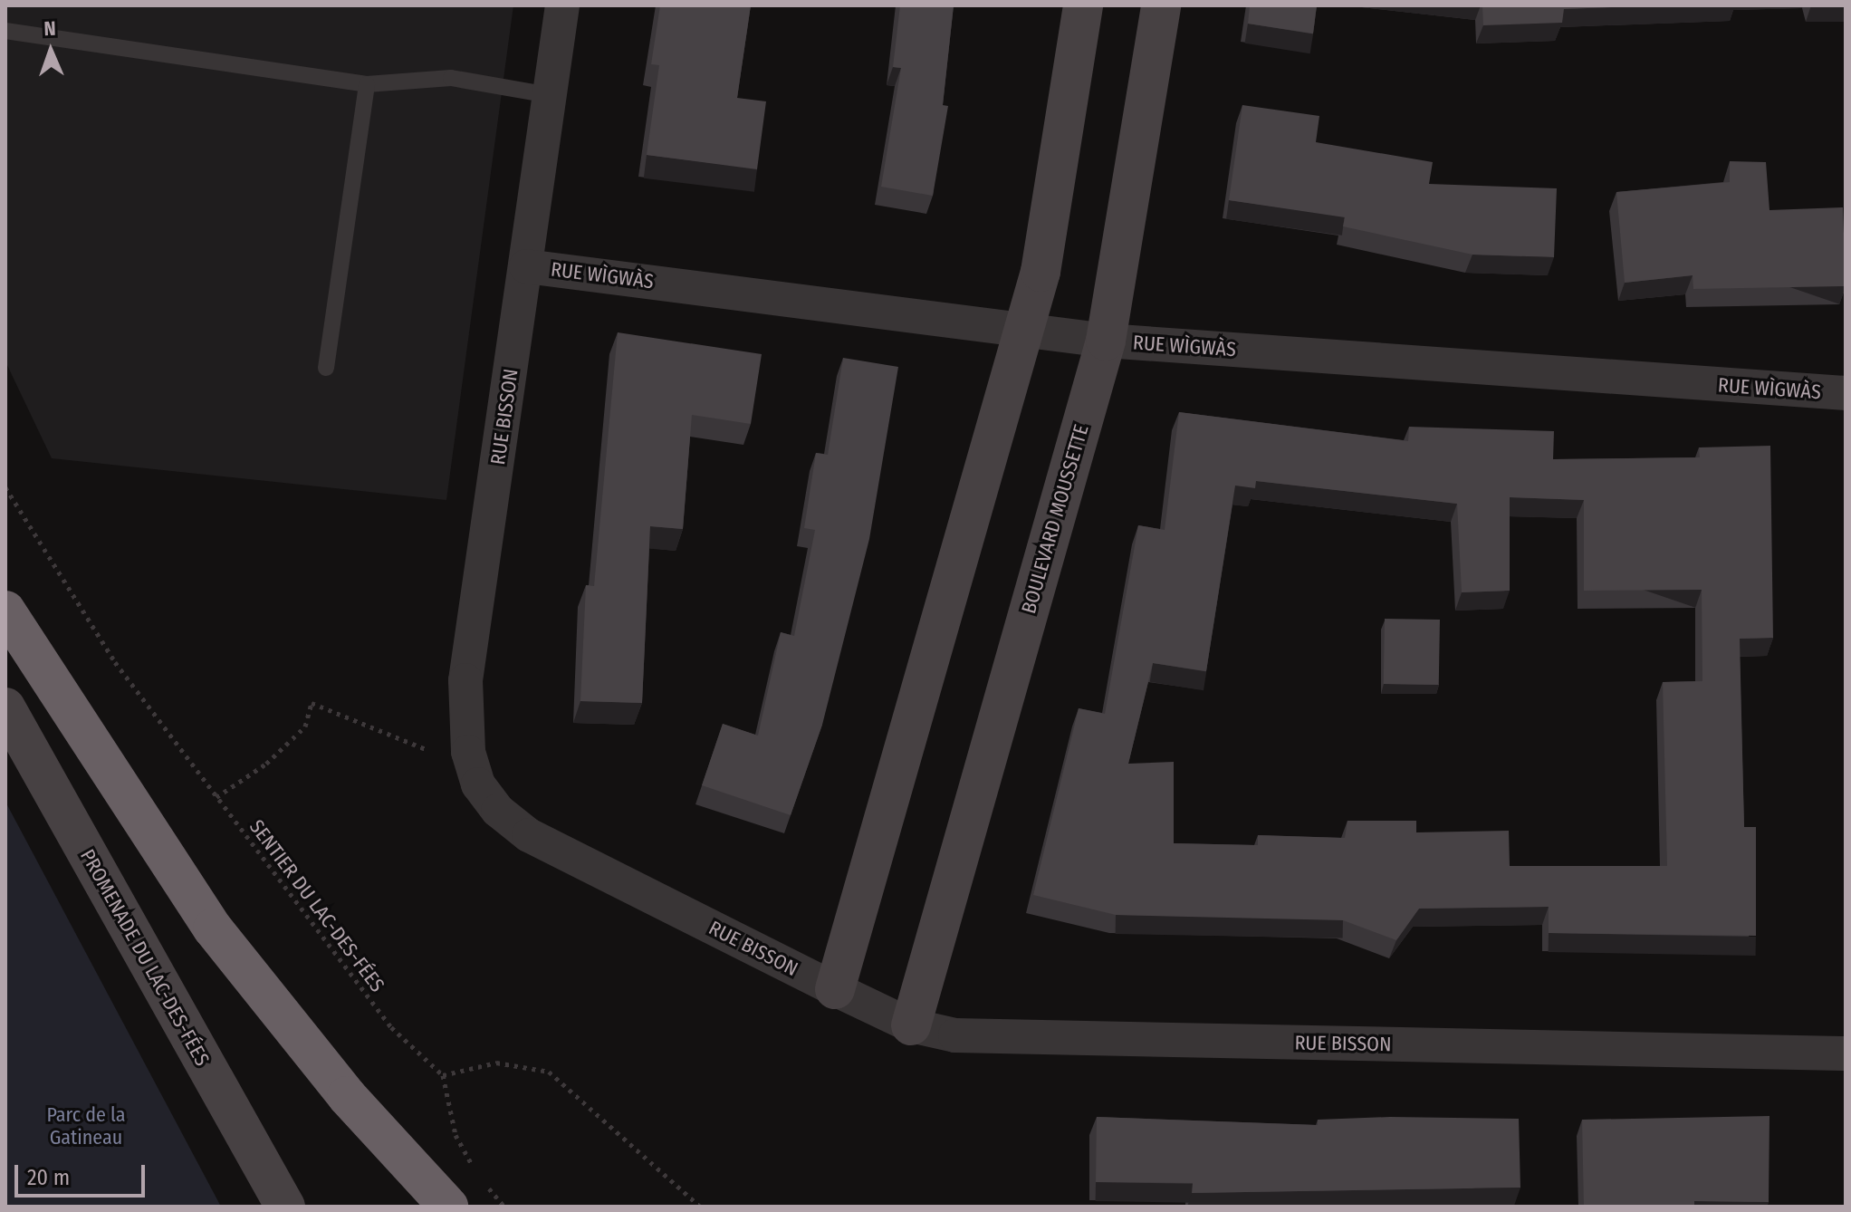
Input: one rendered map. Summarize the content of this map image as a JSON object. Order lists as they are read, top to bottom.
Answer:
{
  "streets": {
    "street": [
      "RUE WÌGWÀS",
      "RUE BISSON",
      "BOULEVARD MOUSSETTE",
      "PROMENADE DU LAC-DES-FÉES"
    ],
    "path": ["SENTIER DU LAC-DES-FÉES"]
  },
  "crossings": [
    ["RUE WÌGWÀS", "RUE BISSON"],
    ["RUE WÌGWÀS", "BOULEVARD MOUSSETTE"],
    ["RUE BISSON", "BOULEVARD MOUSSETTE"]
  ],
  "parks": ["Parc de la Gatineau"],
  "scale_bar": "20 m",
  "north": "top"
}
